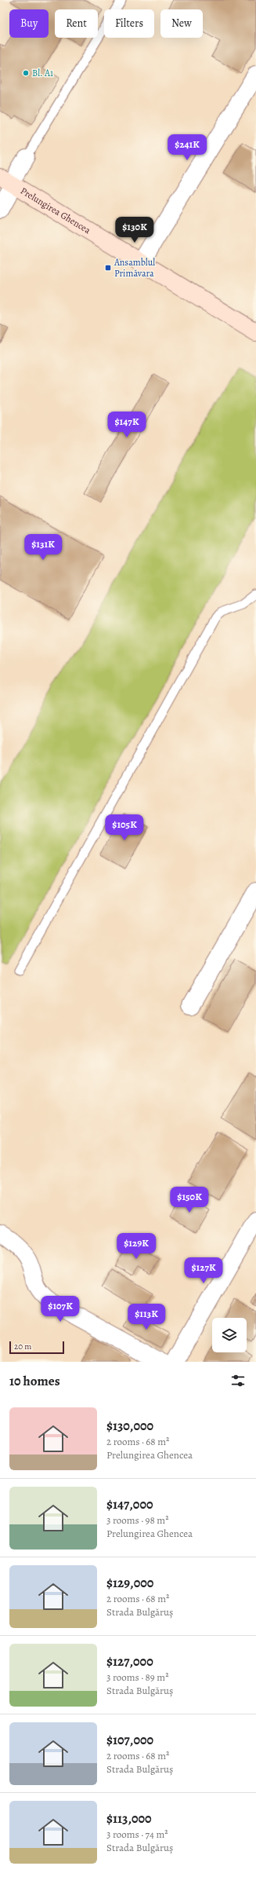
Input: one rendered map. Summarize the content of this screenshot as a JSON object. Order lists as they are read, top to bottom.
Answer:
{
  "streets": {
    "main road": ["Prelungirea Ghencea"]
  },
  "places": {
    "other": ["Bl. A1"],
    "transit": ["Ansamblul Primăvara"]
  },
  "scale_bar": "20 m",
  "page": {
    "chip": [
      "Buy",
      "Rent",
      "Filters",
      "New"
    ],
    "price": [
      "$241K",
      "$130K",
      "$147K",
      "$131K",
      "$105K",
      "$150K",
      "$129K",
      "$127K",
      "$107K",
      "$113K"
    ],
    "scale": "20 m",
    "heading": "10 homes",
    "list": [
      {
        "name": "$130,000",
        "note": "2 rooms · 68 m² · Prelungirea Ghencea"
      },
      {
        "name": "$147,000",
        "note": "3 rooms · 98 m² · Prelungirea Ghencea"
      },
      {
        "name": "$129,000",
        "note": "2 rooms · 68 m² · Strada Bulgăruș"
      },
      {
        "name": "$127,000",
        "note": "3 rooms · 89 m² · Strada Bulgăruș"
      },
      {
        "name": "$107,000",
        "note": "2 rooms · 68 m² · Strada Bulgăruș"
      },
      {
        "name": "$113,000",
        "note": "3 rooms · 74 m² · Strada Bulgăruș"
      }
    ]
  }
}
